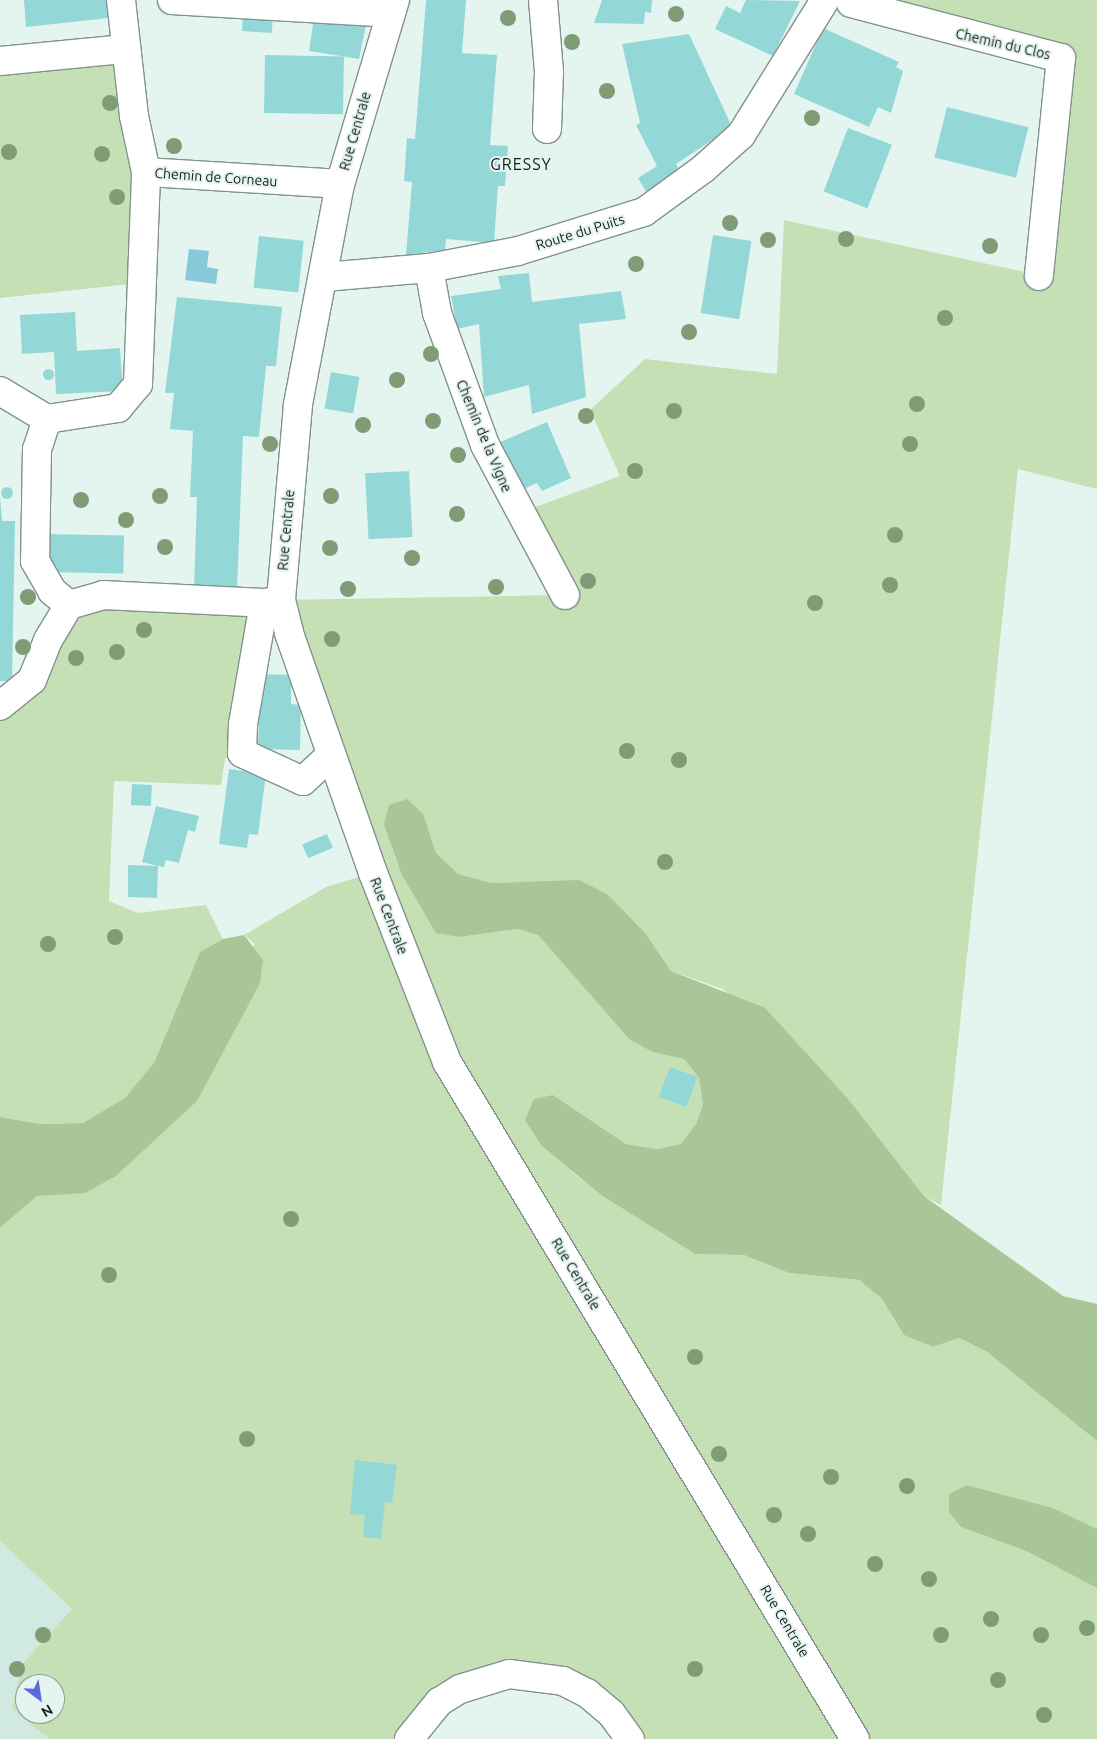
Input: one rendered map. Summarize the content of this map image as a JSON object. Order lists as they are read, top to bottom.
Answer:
{
  "streets": {
    "street": [
      "Chemin du Clos",
      "Rue Centrale",
      "Chemin de Corneau",
      "Route du Puits",
      "Chemin de la Vigne"
    ]
  },
  "crossings": [
    ["Chemin du Clos", "Route du Puits"],
    ["Rue Centrale", "Chemin de Corneau"],
    ["Rue Centrale", "Route du Puits"],
    ["Route du Puits", "Chemin de la Vigne"]
  ],
  "districts": ["GRESSY"],
  "north": "bottom right"
}
